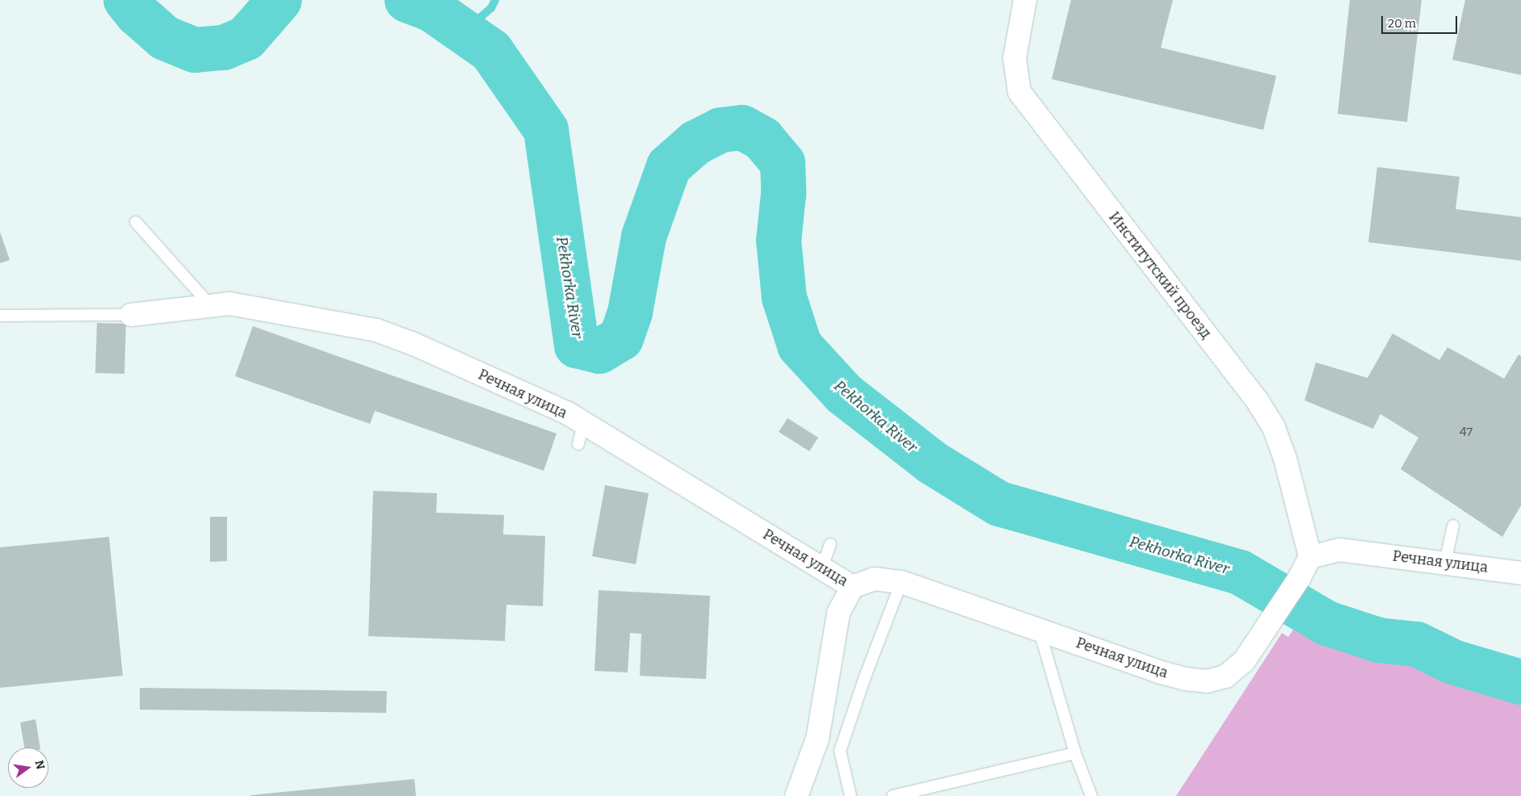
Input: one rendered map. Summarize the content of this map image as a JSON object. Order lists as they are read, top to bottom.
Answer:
{
  "streets": {
    "street": ["Институтский проезд", "Речная улица"]
  },
  "crossings": [
    ["Институтский проезд", "Речная улица"]
  ],
  "water": ["Pekhorka River"],
  "house_numbers": ["47"],
  "scale_bar": "20 m",
  "north": "right"
}
